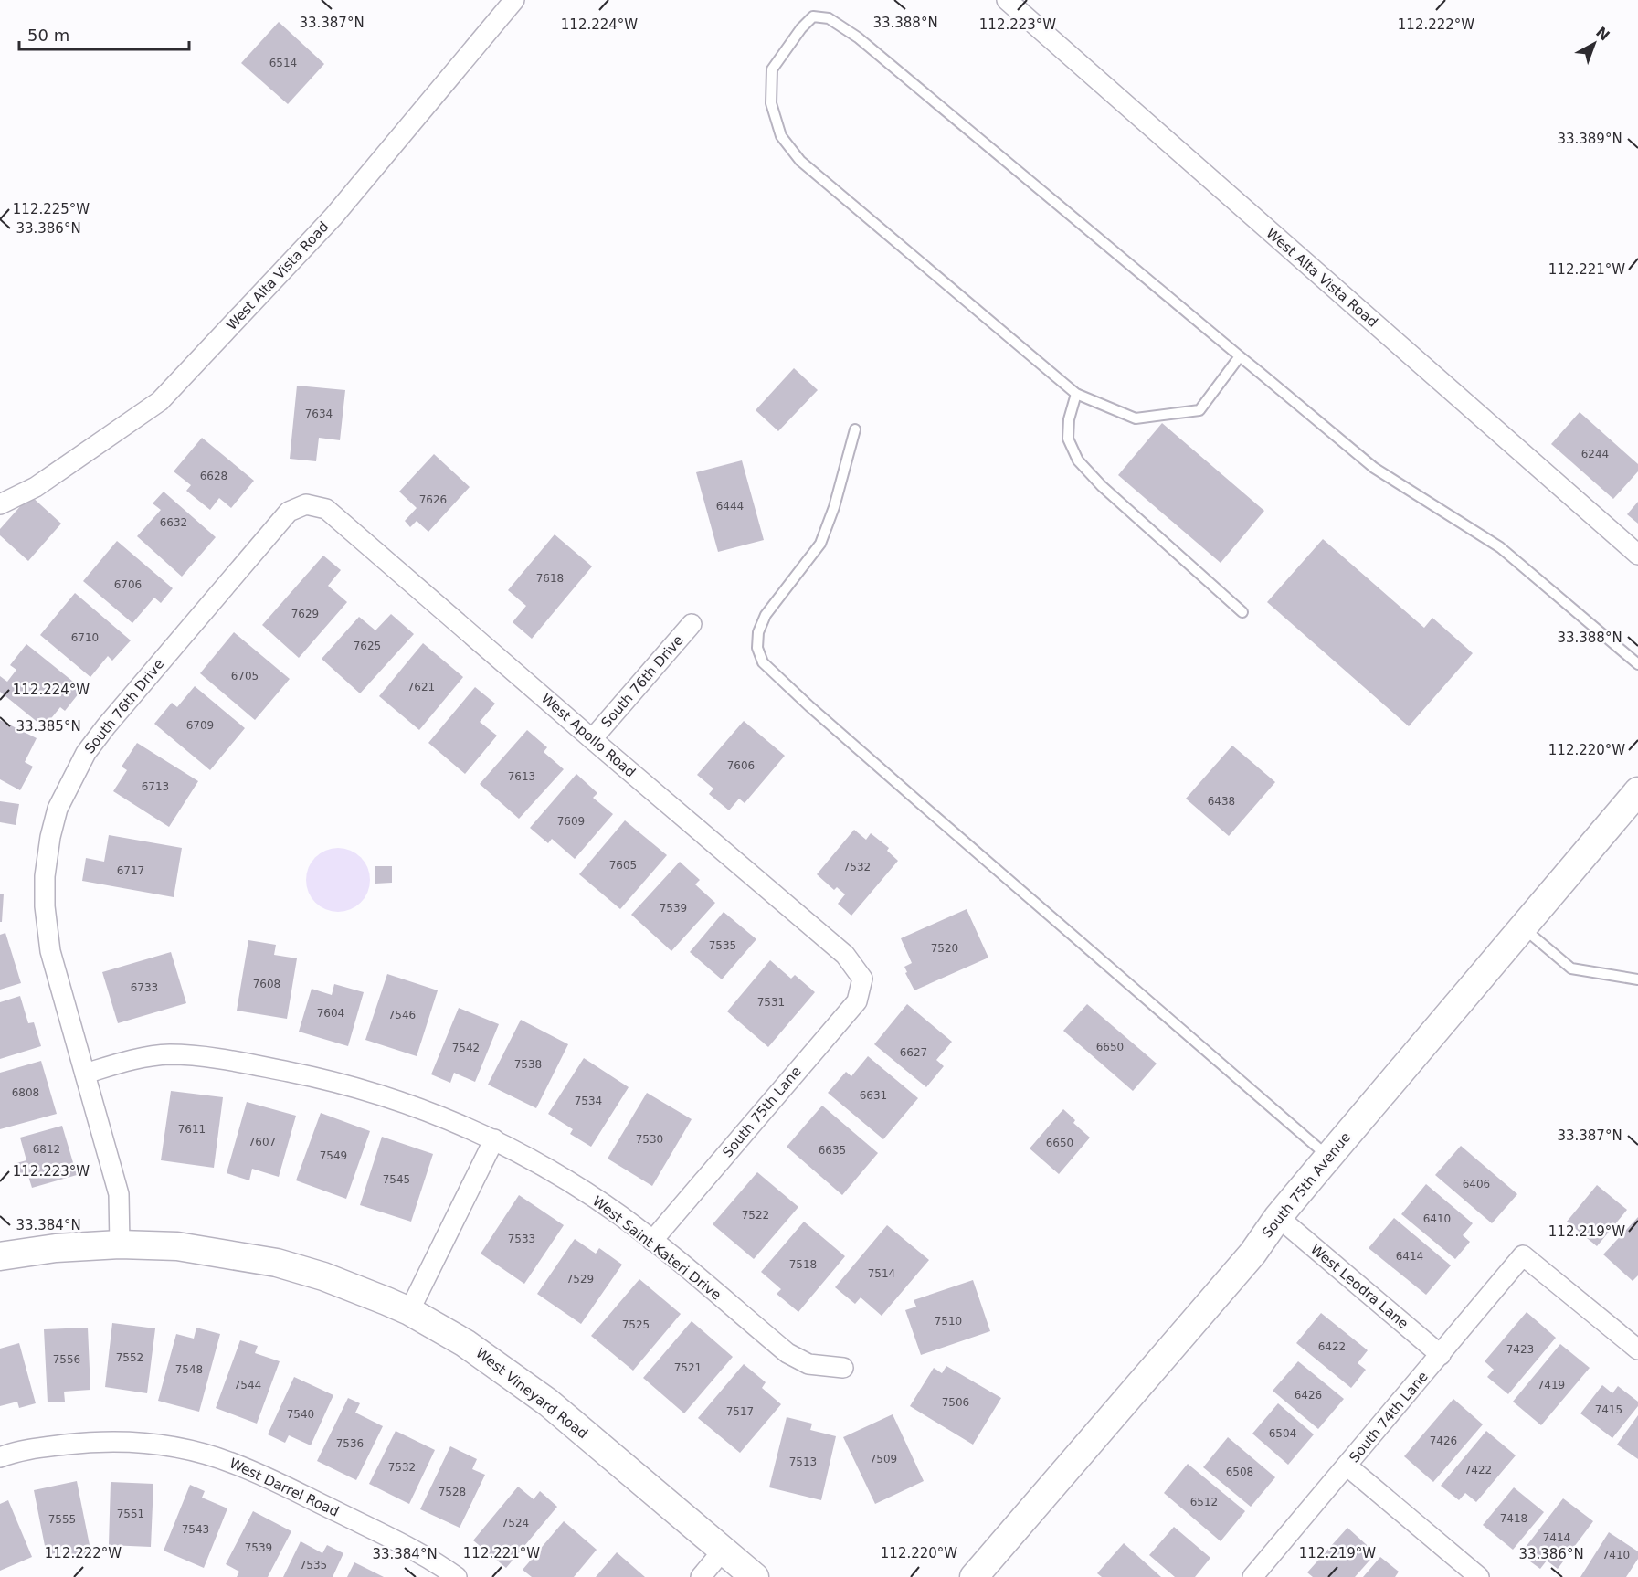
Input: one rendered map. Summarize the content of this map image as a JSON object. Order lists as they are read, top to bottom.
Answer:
{
  "streets": {
    "main road": ["South 75th Avenue", "West Vineyard Road"],
    "street": [
      "West Alta Vista Road",
      "South 76th Drive",
      "West Apollo Road",
      "South 75th Lane",
      "West Saint Kateri Drive",
      "West Leodra Lane",
      "South 74th Lane",
      "West Darrel Road"
    ]
  },
  "crossings": [
    ["South 76th Drive", "West Apollo Road"],
    ["South 76th Drive", "West Saint Kateri Drive"],
    ["South 76th Drive", "West Vineyard Road"],
    ["West Apollo Road", "South 75th Lane"],
    ["South 75th Lane", "West Saint Kateri Drive"],
    ["South 75th Avenue", "West Leodra Lane"],
    ["West Leodra Lane", "South 74th Lane"]
  ],
  "house_numbers": [
    "6514",
    "7634",
    "6244",
    "6628",
    "7626",
    "6444",
    "6632",
    "7618",
    "6706",
    "7629",
    "6710",
    "7625",
    "6705",
    "7621",
    "6709",
    "7606",
    "7613",
    "6713",
    "6438",
    "7609",
    "7605",
    "7532",
    "6717",
    "7539",
    "7535",
    "7520",
    "7608",
    "6733",
    "7531",
    "7604",
    "7546",
    "6650",
    "7542",
    "6627",
    "7538",
    "6808",
    "6631",
    "7534",
    "7611",
    "7530",
    "7607",
    "6650",
    "6812",
    "6635",
    "7549",
    "7545",
    "6406",
    "7522",
    "6410",
    "7533",
    "6414",
    "7518",
    "7514",
    "7529",
    "7510",
    "7525",
    "6422",
    "7423",
    "7552",
    "7556",
    "7521",
    "7548",
    "7544",
    "7419",
    "6426",
    "7506",
    "7415",
    "7517",
    "7540",
    "6504",
    "7426",
    "7536",
    "7509",
    "7513",
    "7532",
    "7422",
    "6508",
    "7528",
    "6512",
    "7551",
    "7418",
    "7555",
    "7524",
    "7543",
    "7414",
    "7539",
    "7410",
    "7535"
  ],
  "scale_bar": "50 m",
  "north": "top right",
  "coordinates": [
    "33.387°N",
    "33.388°N",
    "112.223°W",
    "112.222°W",
    "112.224°W",
    "33.389°N",
    "112.225°W",
    "33.386°N",
    "112.221°W",
    "33.385°N",
    "112.220°W",
    "33.384°N",
    "112.219°W"
  ]
}
